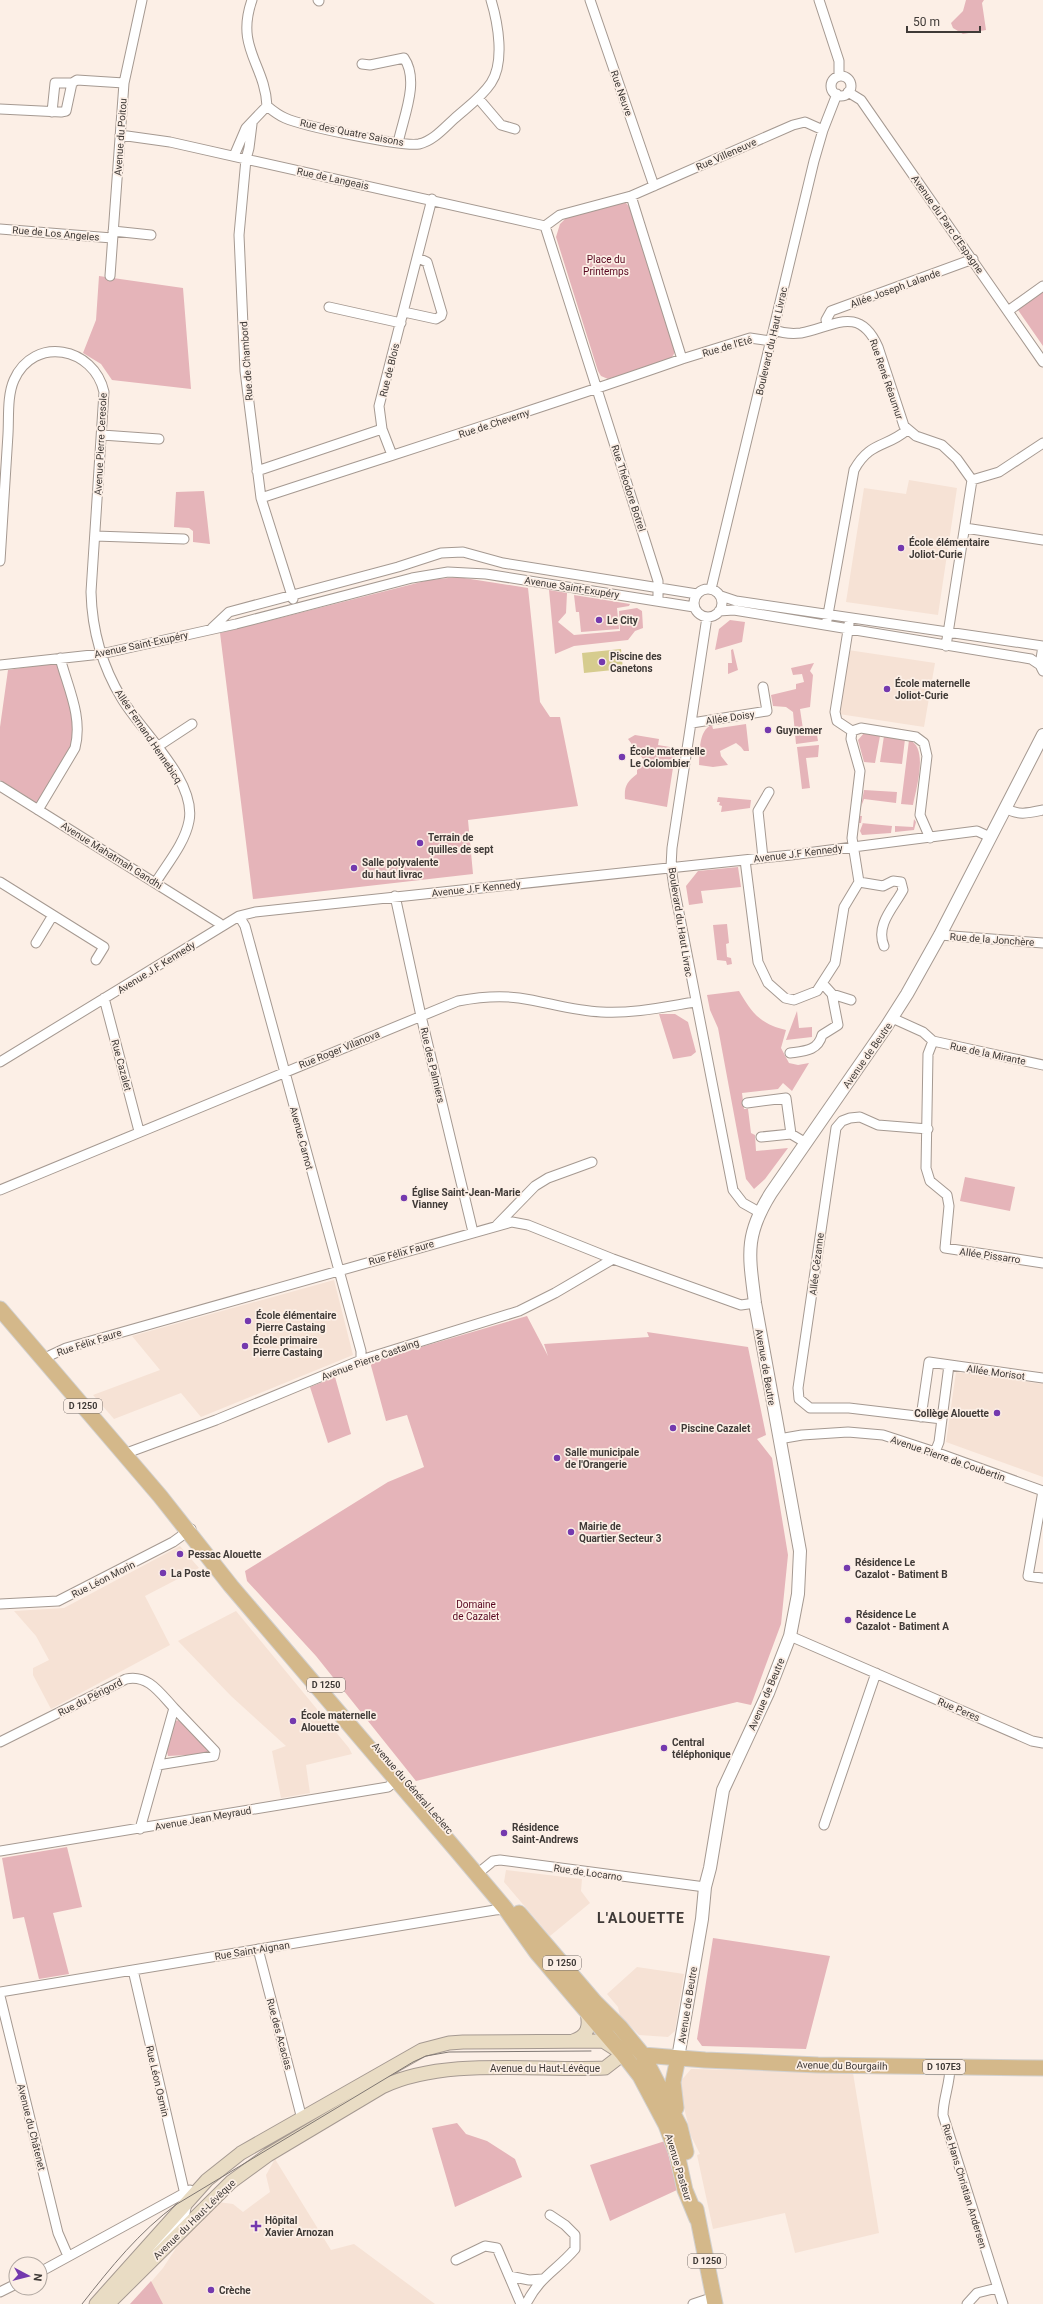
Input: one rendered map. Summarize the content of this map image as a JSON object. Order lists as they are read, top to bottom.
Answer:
{
  "streets": {
    "main road": [
      "D 1250",
      "Avenue du Général Leclerc",
      "Avenue du Bourgailh",
      "D 107E3",
      "Avenue du Haut-Lévêque",
      "Avenue Pasteur"
    ],
    "street": [
      "Rue Neuve",
      "Rue des Quatre Saisons",
      "Avenue du Poitou",
      "Rue Villeneuve",
      "Rue de Langeais",
      "Avenue du Parc d'Espagne",
      "Rue de Los Angeles",
      "Allée Joseph Lalande",
      "Boulevard du Haut Livrac",
      "Rue de l'Eté",
      "Rue de Chambord",
      "Rue de Blois",
      "Rue René Réaumur",
      "Rue de Cheverny",
      "Avenue Pierre Ceresole",
      "Rue Théodore Botrel",
      "Avenue Saint-Exupéry",
      "Allée Doisy",
      "Allée Fernand Hennebicq",
      "Avenue J.F Kennedy",
      "Avenue Mahatmah Gandhi",
      "Rue de la Jonchère",
      "Rue Roger Vilanova",
      "Rue de la Mirante",
      "Avenue de Beutre",
      "Rue Cazalet",
      "Rue des Palmiers",
      "Avenue Carnot",
      "Rue Félix Faure",
      "Allée Pissarro",
      "Allée Cézanne",
      "Avenue Pierre Castaing",
      "Allée Morisot",
      "Avenue Pierre de Coubertin",
      "Rue Léon Morin",
      "Rue du Périgord",
      "Rue Peres",
      "Avenue Jean Meyraud",
      "Rue de Locarno",
      "Rue Saint-Aignan",
      "Rue des Acacias",
      "Rue Léon Osmin",
      "Avenue du Châtenet",
      "Rue Hans Christian Andersen"
    ]
  },
  "crossings": [
    ["Rue Neuve", "Rue Villeneuve"],
    ["Avenue du Poitou", "Rue de Langeais"],
    ["Avenue du Poitou", "Rue de Los Angeles"],
    ["Rue Villeneuve", "Boulevard du Haut Livrac"],
    ["Rue de Langeais", "Rue de Chambord"],
    ["Rue de Langeais", "Rue de Blois"],
    ["Avenue du Parc d'Espagne", "Allée Joseph Lalande"],
    ["Avenue du Parc d'Espagne", "Boulevard du Haut Livrac"],
    ["Allée Joseph Lalande", "Rue René Réaumur"],
    ["Boulevard du Haut Livrac", "Rue de l'Eté"],
    ["Boulevard du Haut Livrac", "Rue René Réaumur"],
    ["Boulevard du Haut Livrac", "Avenue Saint-Exupéry"],
    ["Boulevard du Haut Livrac", "Allée Doisy"],
    ["Boulevard du Haut Livrac", "Avenue J.F Kennedy"],
    ["Boulevard du Haut Livrac", "Rue Roger Vilanova"],
    ["Boulevard du Haut Livrac", "Avenue de Beutre"],
    ["Rue de Chambord", "Rue de Cheverny"],
    ["Rue de Chambord", "Avenue Saint-Exupéry"],
    ["Rue de Cheverny", "Rue Théodore Botrel"],
    ["Avenue Pierre Ceresole", "Avenue Saint-Exupéry"],
    ["Avenue Pierre Ceresole", "Allée Fernand Hennebicq"],
    ["Rue Théodore Botrel", "Avenue Saint-Exupéry"],
    ["Avenue Saint-Exupéry", "Allée Fernand Hennebicq"],
    ["Allée Fernand Hennebicq", "Avenue Mahatmah Gandhi"],
    ["Avenue J.F Kennedy", "Avenue Mahatmah Gandhi"],
    ["Avenue J.F Kennedy", "Avenue de Beutre"],
    ["Avenue J.F Kennedy", "Rue Cazalet"],
    ["Avenue J.F Kennedy", "Rue des Palmiers"],
    ["Avenue J.F Kennedy", "Avenue Carnot"],
    ["Rue de la Jonchère", "Avenue de Beutre"],
    ["Rue Roger Vilanova", "Rue Cazalet"],
    ["Rue Roger Vilanova", "Rue des Palmiers"],
    ["Rue Roger Vilanova", "Avenue Carnot"],
    ["Rue de la Mirante", "Avenue de Beutre"],
    ["Avenue de Beutre", "Rue Félix Faure"],
    ["Avenue de Beutre", "Avenue Pierre de Coubertin"],
    ["Avenue de Beutre", "Rue Peres"],
    ["Avenue de Beutre", "Rue de Locarno"],
    ["Avenue de Beutre", "Avenue du Bourgailh"],
    ["Avenue de Beutre", "D 107E3"],
    ["Rue des Palmiers", "Rue Félix Faure"],
    ["Avenue Carnot", "Rue Félix Faure"],
    ["Avenue Carnot", "Avenue Pierre Castaing"],
    ["Rue Félix Faure", "Avenue Pierre Castaing"],
    ["Rue Félix Faure", "Avenue du Général Leclerc"],
    ["Allée Pissarro", "Allée Cézanne"],
    ["Allée Cézanne", "Allée Morisot"],
    ["Avenue Pierre Castaing", "Avenue du Général Leclerc"],
    ["Rue Léon Morin", "Avenue du Général Leclerc"],
    ["Avenue du Général Leclerc", "Avenue Jean Meyraud"],
    ["Avenue du Général Leclerc", "Rue de Locarno"],
    ["Avenue du Général Leclerc", "Rue Saint-Aignan"],
    ["Avenue du Général Leclerc", "Avenue du Haut-Lévêque"],
    ["Avenue du Général Leclerc", "Avenue Pasteur"],
    ["Rue Saint-Aignan", "Rue des Acacias"],
    ["Rue Saint-Aignan", "Rue Léon Osmin"],
    ["Rue des Acacias", "Avenue du Haut-Lévêque"],
    ["Avenue du Bourgailh", "D 107E3"],
    ["Avenue du Bourgailh", "Rue Hans Christian Andersen"],
    ["D 107E3", "Avenue Pasteur"],
    ["Avenue du Haut-Lévêque", "Rue Léon Osmin"],
    ["Avenue du Haut-Lévêque", "Avenue du Châtenet"],
    ["Avenue du Haut-Lévêque", "Avenue Pasteur"]
  ],
  "districts": ["L'ALOUETTE"],
  "parks": ["Place du Printemps", "Domaine de Cazalet"],
  "places": {
    "other": [
      "École élémentaire Joliot-Curie",
      "Le City",
      "Piscine des Canetons",
      "École maternelle Joliot-Curie",
      "Guynemer",
      "École maternelle Le Colombier",
      "Terrain de quilles de sept",
      "Salle polyvalente du haut livrac",
      "Église Saint-Jean-Marie Vianney",
      "École élémentaire Pierre Castaing",
      "École primaire Pierre Castaing",
      "Collège Alouette",
      "Piscine Cazalet",
      "Salle municipale de l'Orangerie",
      "Mairie de Quartier Secteur 3",
      "Pessac Alouette",
      "Résidence Le Cazalot - Batiment B",
      "La Poste",
      "Résidence Le Cazalot - Batiment A",
      "École maternelle Alouette",
      "Central téléphonique",
      "Résidence Saint-Andrews",
      "Crèche"
    ],
    "health": ["Hôpital Xavier Arnozan"]
  },
  "scale_bar": "50 m",
  "north": "right"
}
